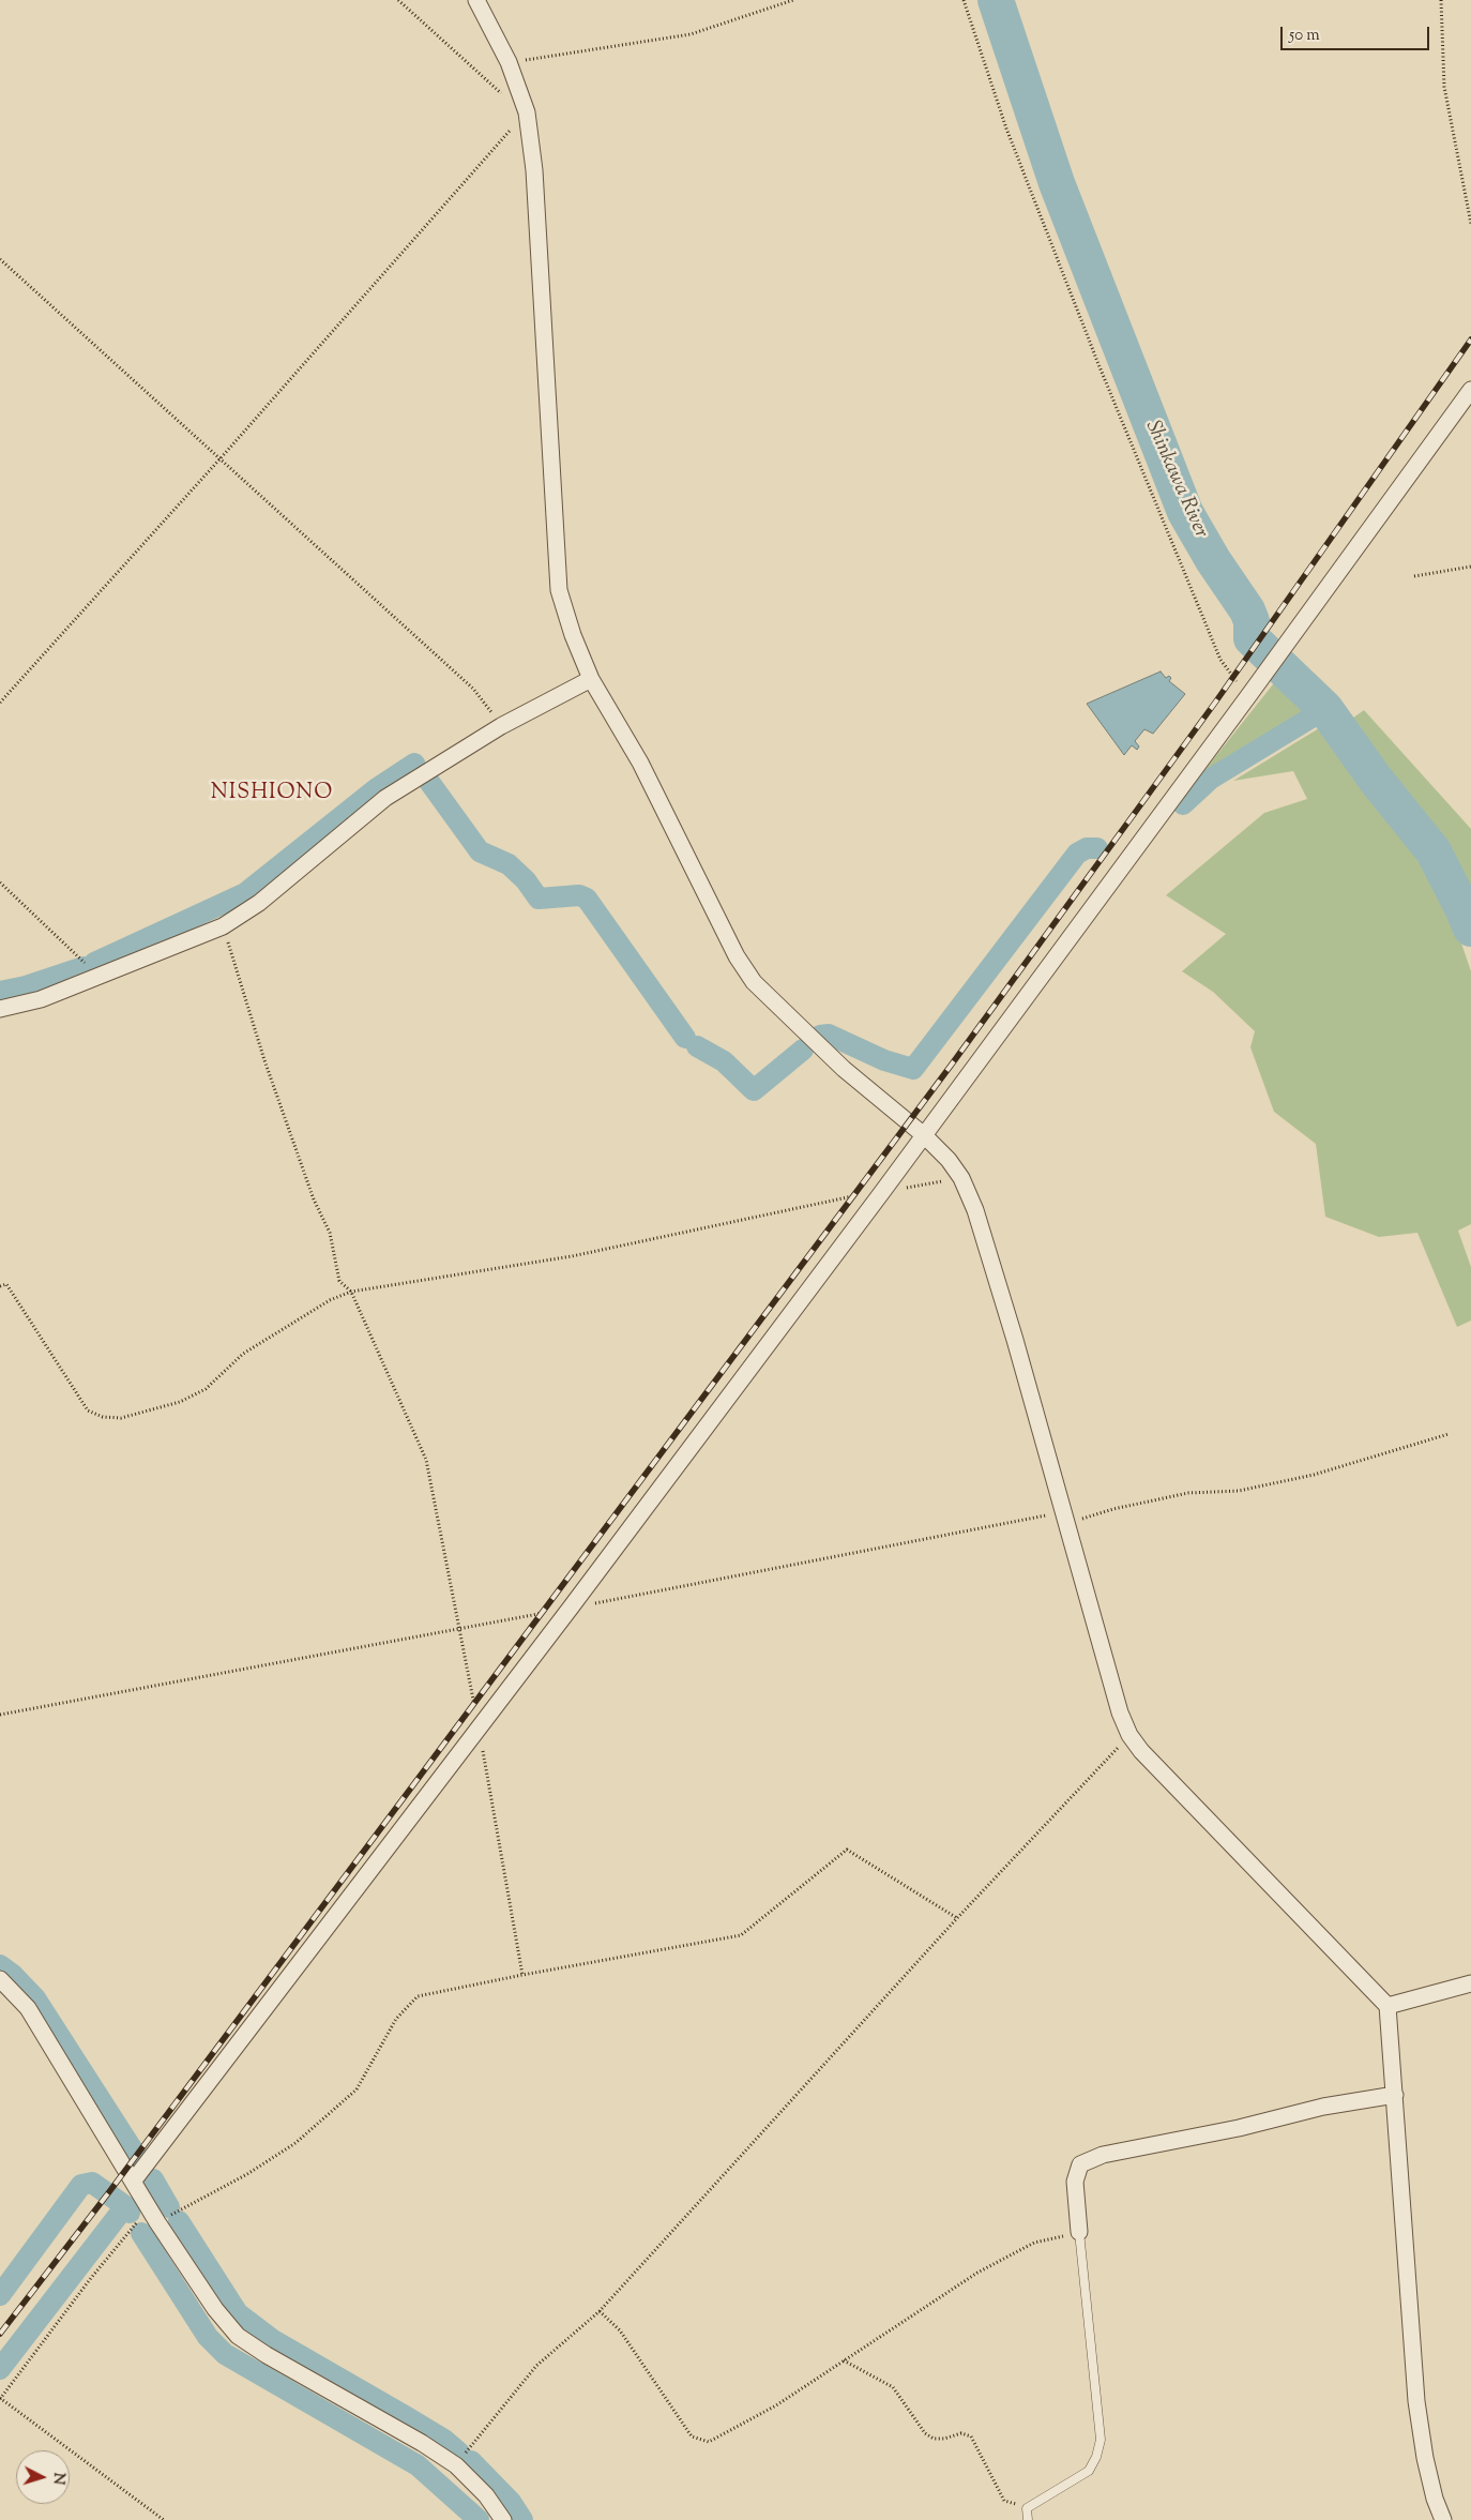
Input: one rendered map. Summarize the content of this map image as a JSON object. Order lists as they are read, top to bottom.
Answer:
{
  "districts": ["NISHIONO"],
  "water": ["Shinkawa River"],
  "scale_bar": "50 m",
  "north": "right"
}
